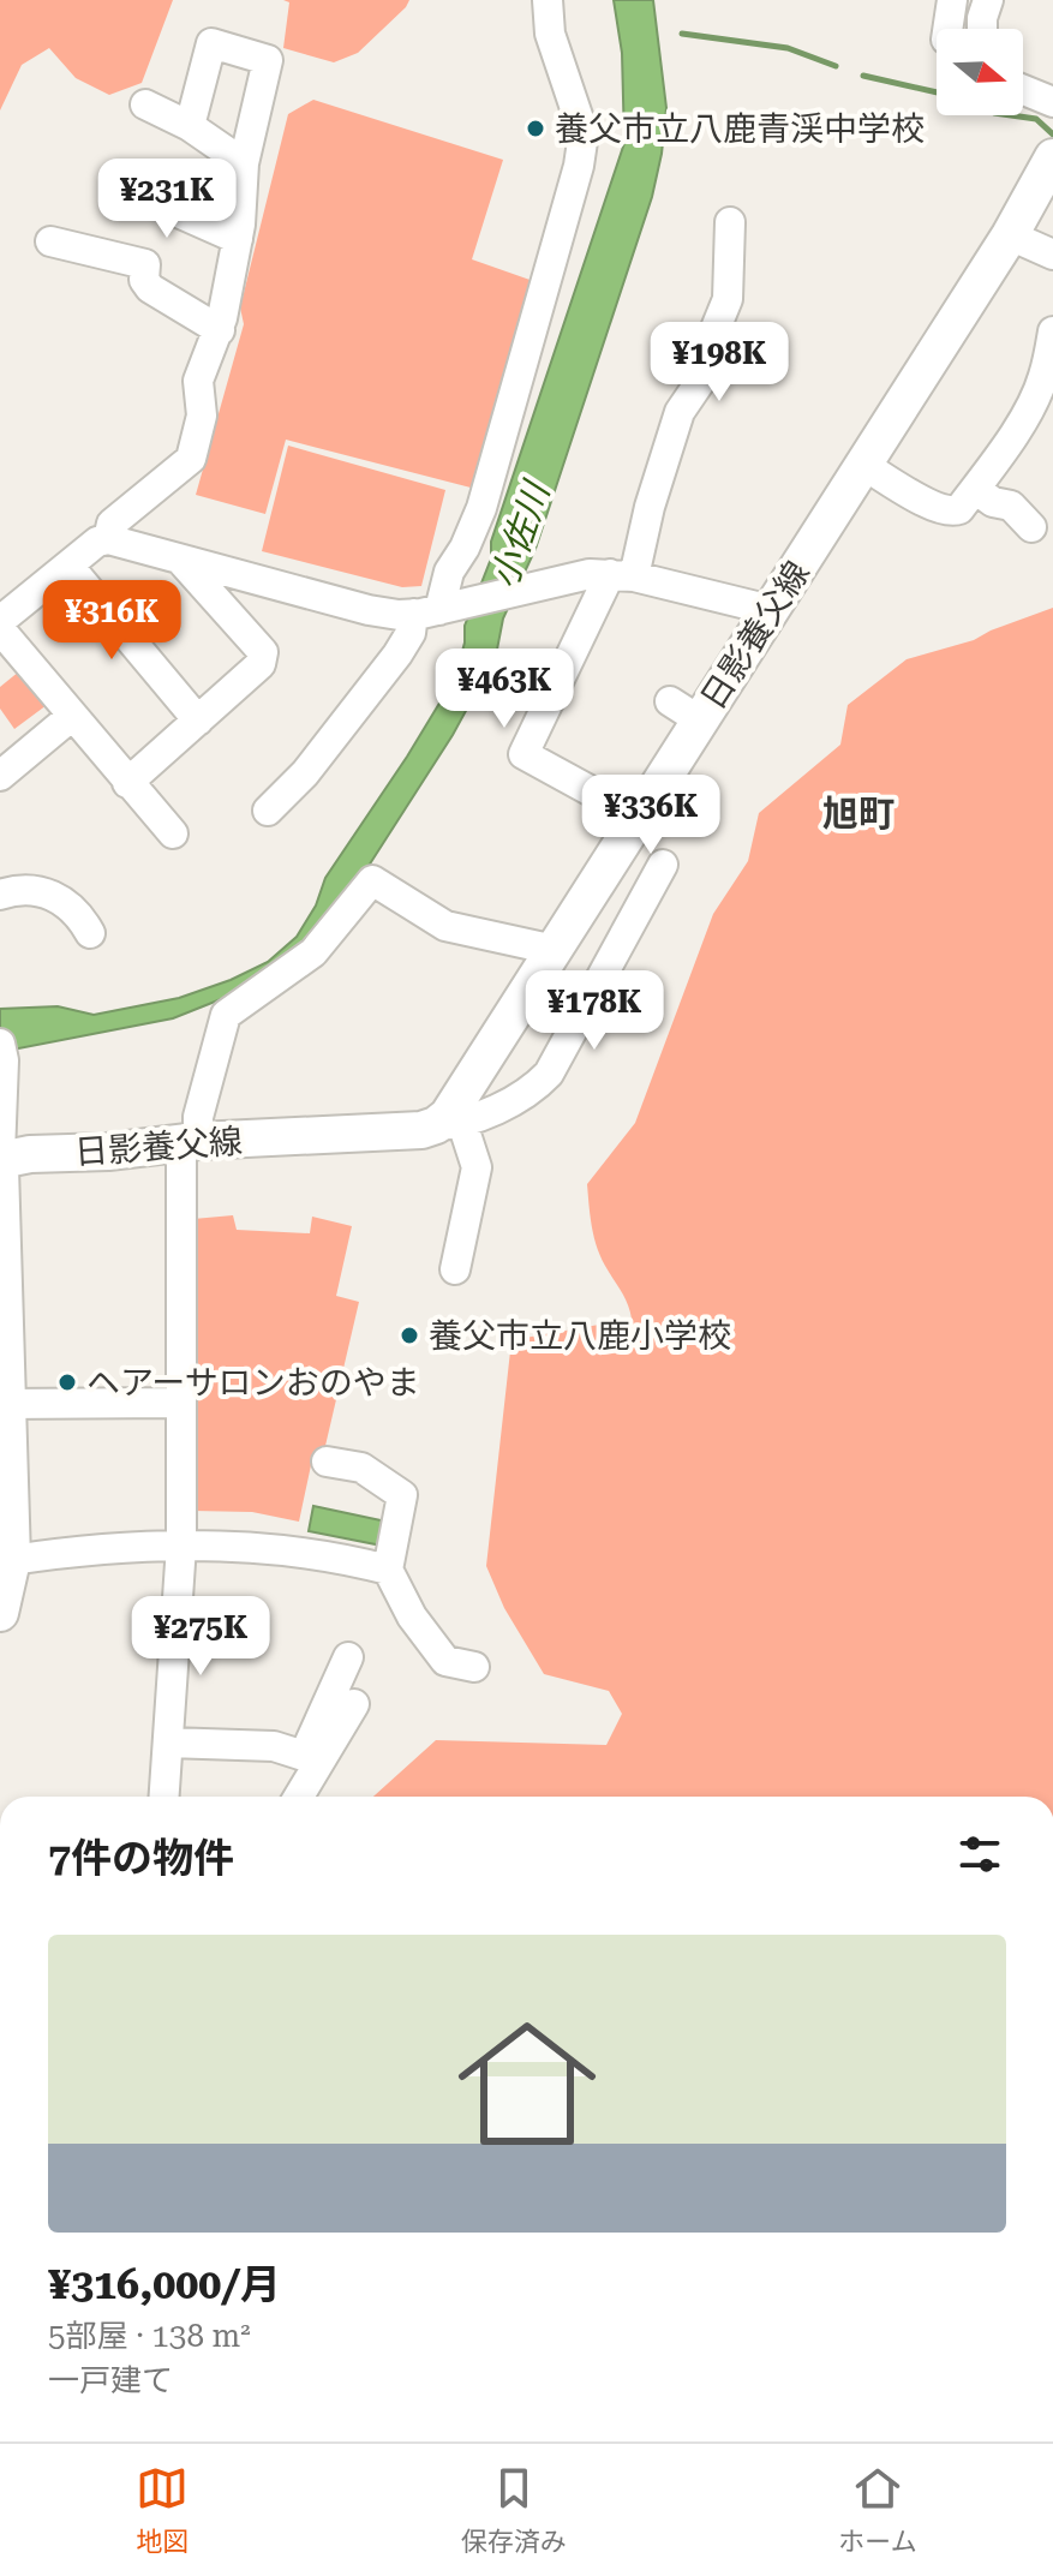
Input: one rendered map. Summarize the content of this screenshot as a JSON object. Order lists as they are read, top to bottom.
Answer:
{
  "streets": {
    "main road": ["日影養父線"]
  },
  "districts": ["旭町"],
  "water": ["小佐川"],
  "places": ["養父市立八鹿青渓中学校", "養父市立八鹿小学校", "ヘアーサロンおのやま"],
  "north": "right",
  "page": {
    "price": [
      "¥231K",
      "¥198K",
      "¥316K",
      "¥463K",
      "¥336K",
      "¥178K",
      "¥275K"
    ],
    "heading": "7件の物件",
    "list": [
      {
        "name": "¥316,000/月",
        "note": "5部屋 · 138 m² · 一戸建て"
      }
    ],
    "tabs": ["地図", "保存済み", "ホーム"]
  }
}
